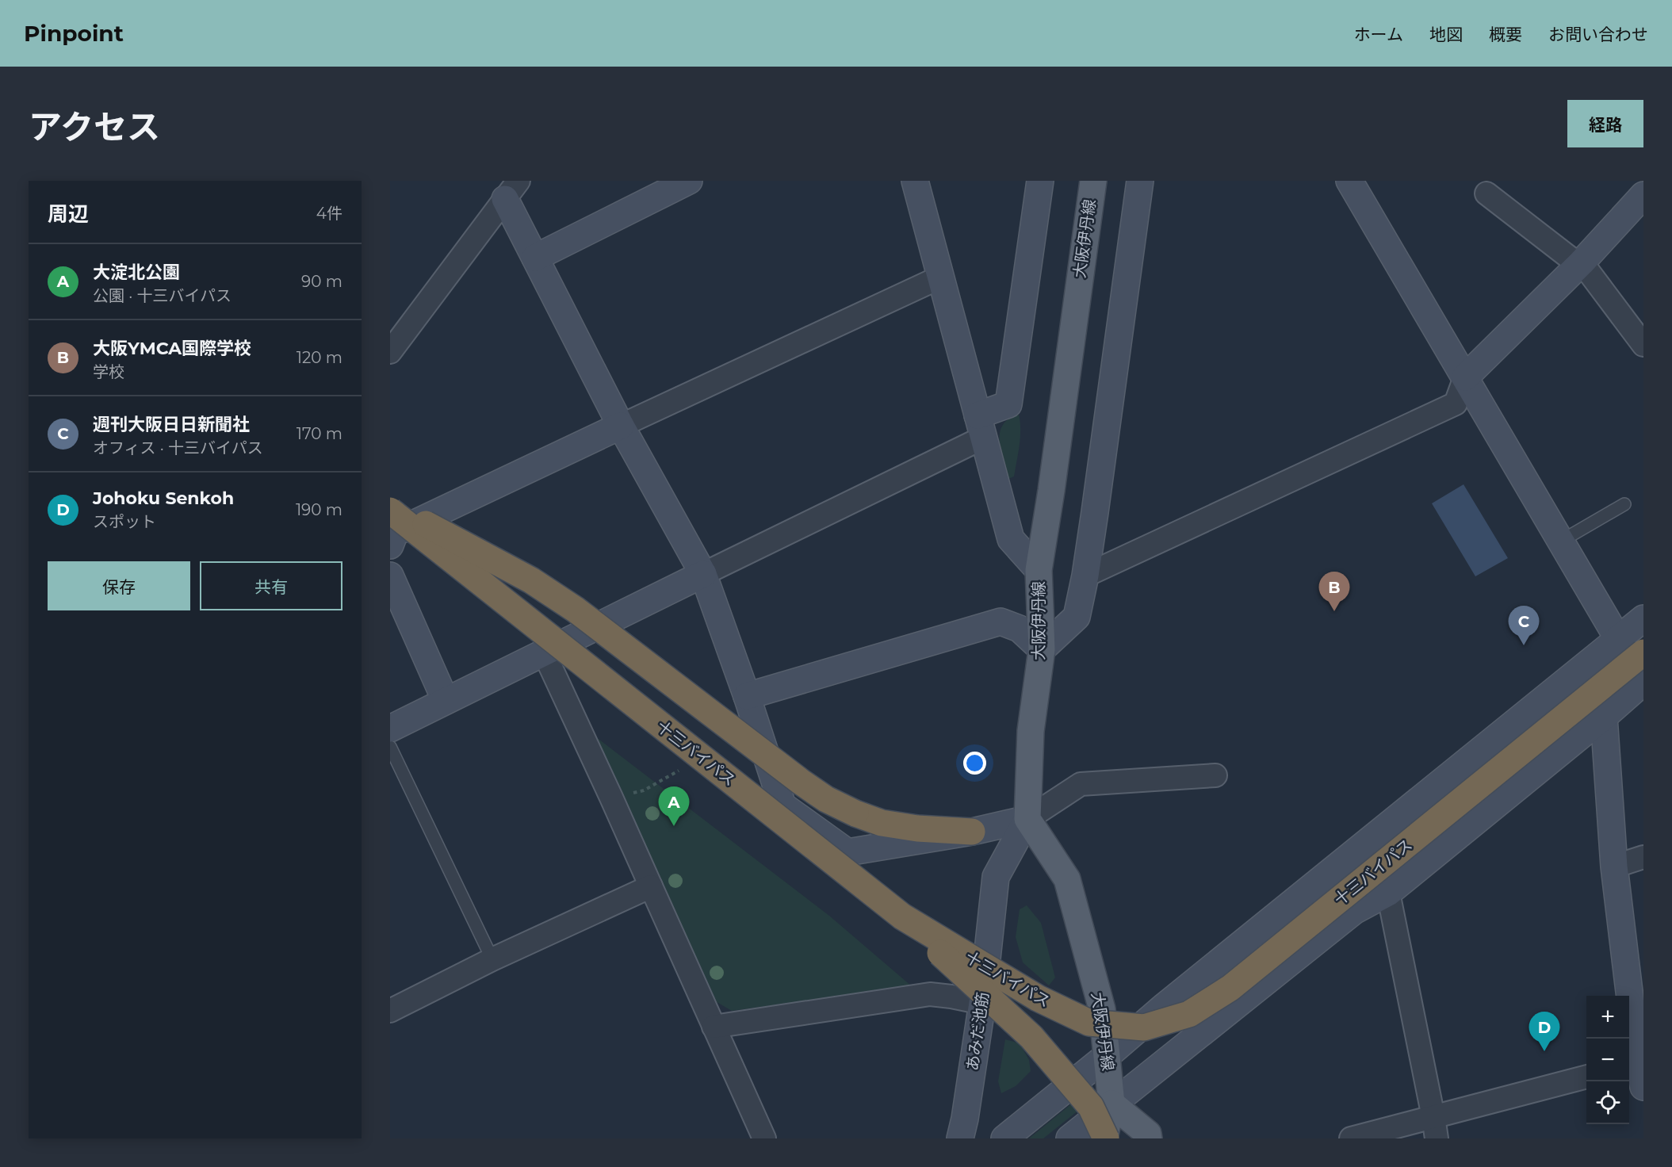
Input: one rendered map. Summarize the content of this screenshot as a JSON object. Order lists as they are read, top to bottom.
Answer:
{
  "streets": {
    "highway": ["十三バイパス"],
    "main road": ["大阪伊丹線"],
    "street": ["あみだ池筋"]
  },
  "crossings": [
    ["大阪伊丹線", "あみだ池筋"]
  ],
  "page": {
    "header": "Pinpoint",
    "nav": [
      "ホーム",
      "地図",
      "概要",
      "お問い合わせ"
    ],
    "title": "アクセス",
    "buttons": [
      "経路",
      ["保存", "共有"]
    ],
    "heading": ["周辺", "4件"],
    "list": [
      {
        "mark": "A",
        "name": "大淀北公園",
        "note": "公園 · 十三バイパス",
        "value": "90 m"
      },
      {
        "mark": "B",
        "name": "大阪YMCA国際学校",
        "note": "学校",
        "value": "120 m"
      },
      {
        "mark": "C",
        "name": "週刊大阪日日新聞社",
        "note": "オフィス · 十三バイパス",
        "value": "170 m"
      },
      {
        "mark": "D",
        "name": "Johoku Senkoh",
        "note": "スポット",
        "value": "190 m"
      }
    ],
    "pins": [
      "B",
      "C",
      "A",
      "D"
    ],
    "map_buttons": ["+", "−"]
  }
}
